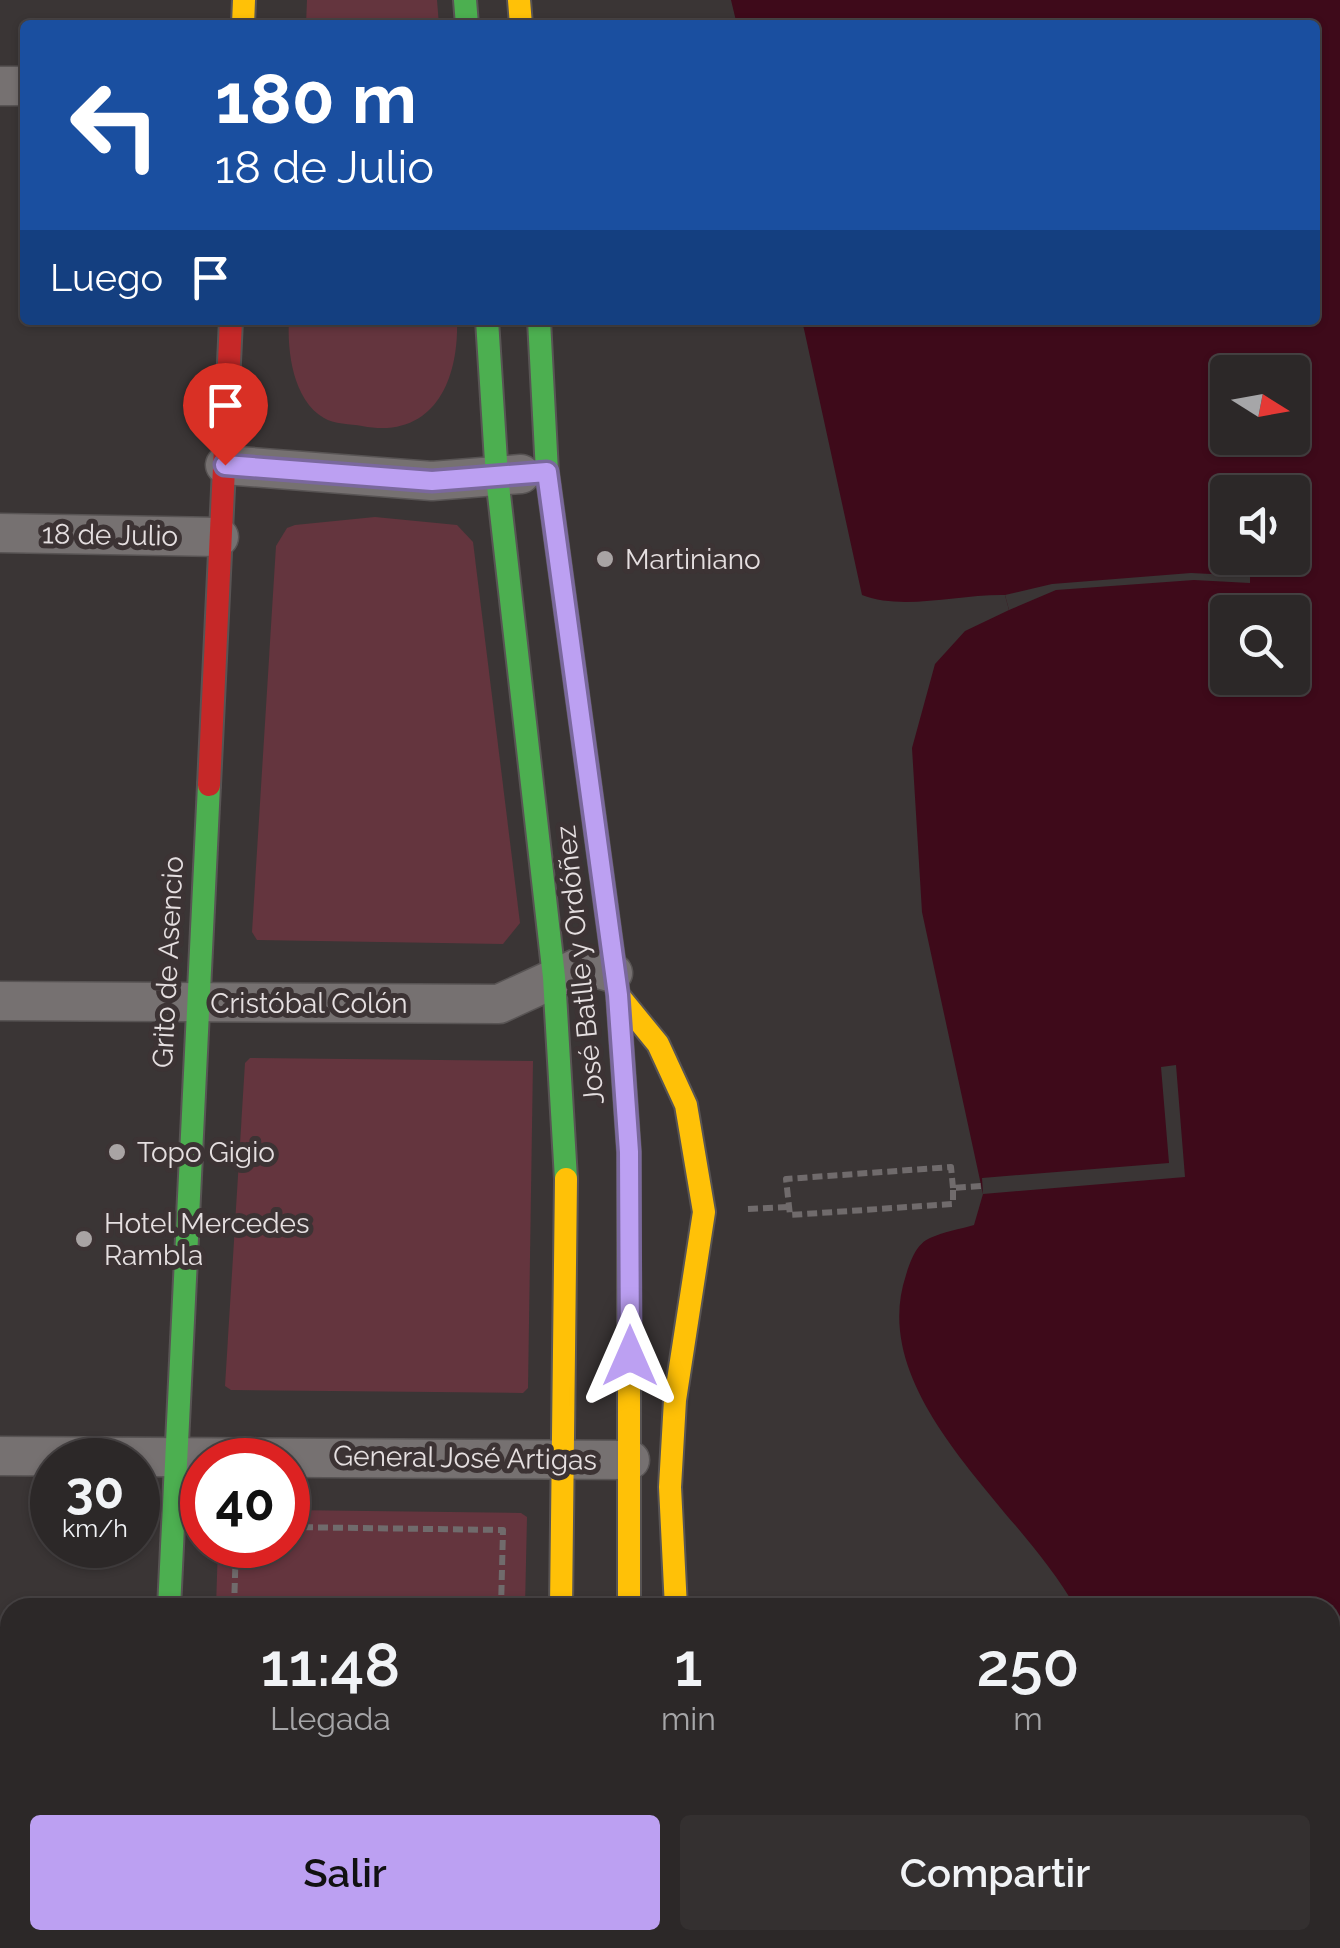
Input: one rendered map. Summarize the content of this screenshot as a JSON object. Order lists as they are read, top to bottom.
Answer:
{
  "streets": {
    "street": [
      "18 de Julio",
      "Grito de Asencio",
      "José Batlle y Ordóñez",
      "Cristóbal Colón",
      "General José Artigas"
    ]
  },
  "crossings": [
    ["18 de Julio", "Grito de Asencio"],
    ["Grito de Asencio", "Cristóbal Colón"],
    ["Grito de Asencio", "General José Artigas"],
    ["José Batlle y Ordóñez", "General José Artigas"]
  ],
  "places": ["Martiniano", "Topo Gigio", "Hotel Mercedes Rambla"],
  "north": "right",
  "page": {
    "turn": ["180 m", "18 de Julio"],
    "then": "Luego",
    "speed": "30 km/h",
    "limit": "40",
    "eta": [
      "11:48",
      "Llegada",
      "1",
      "min",
      "250",
      "m"
    ],
    "buttons": ["Salir", "Compartir"]
  }
}
